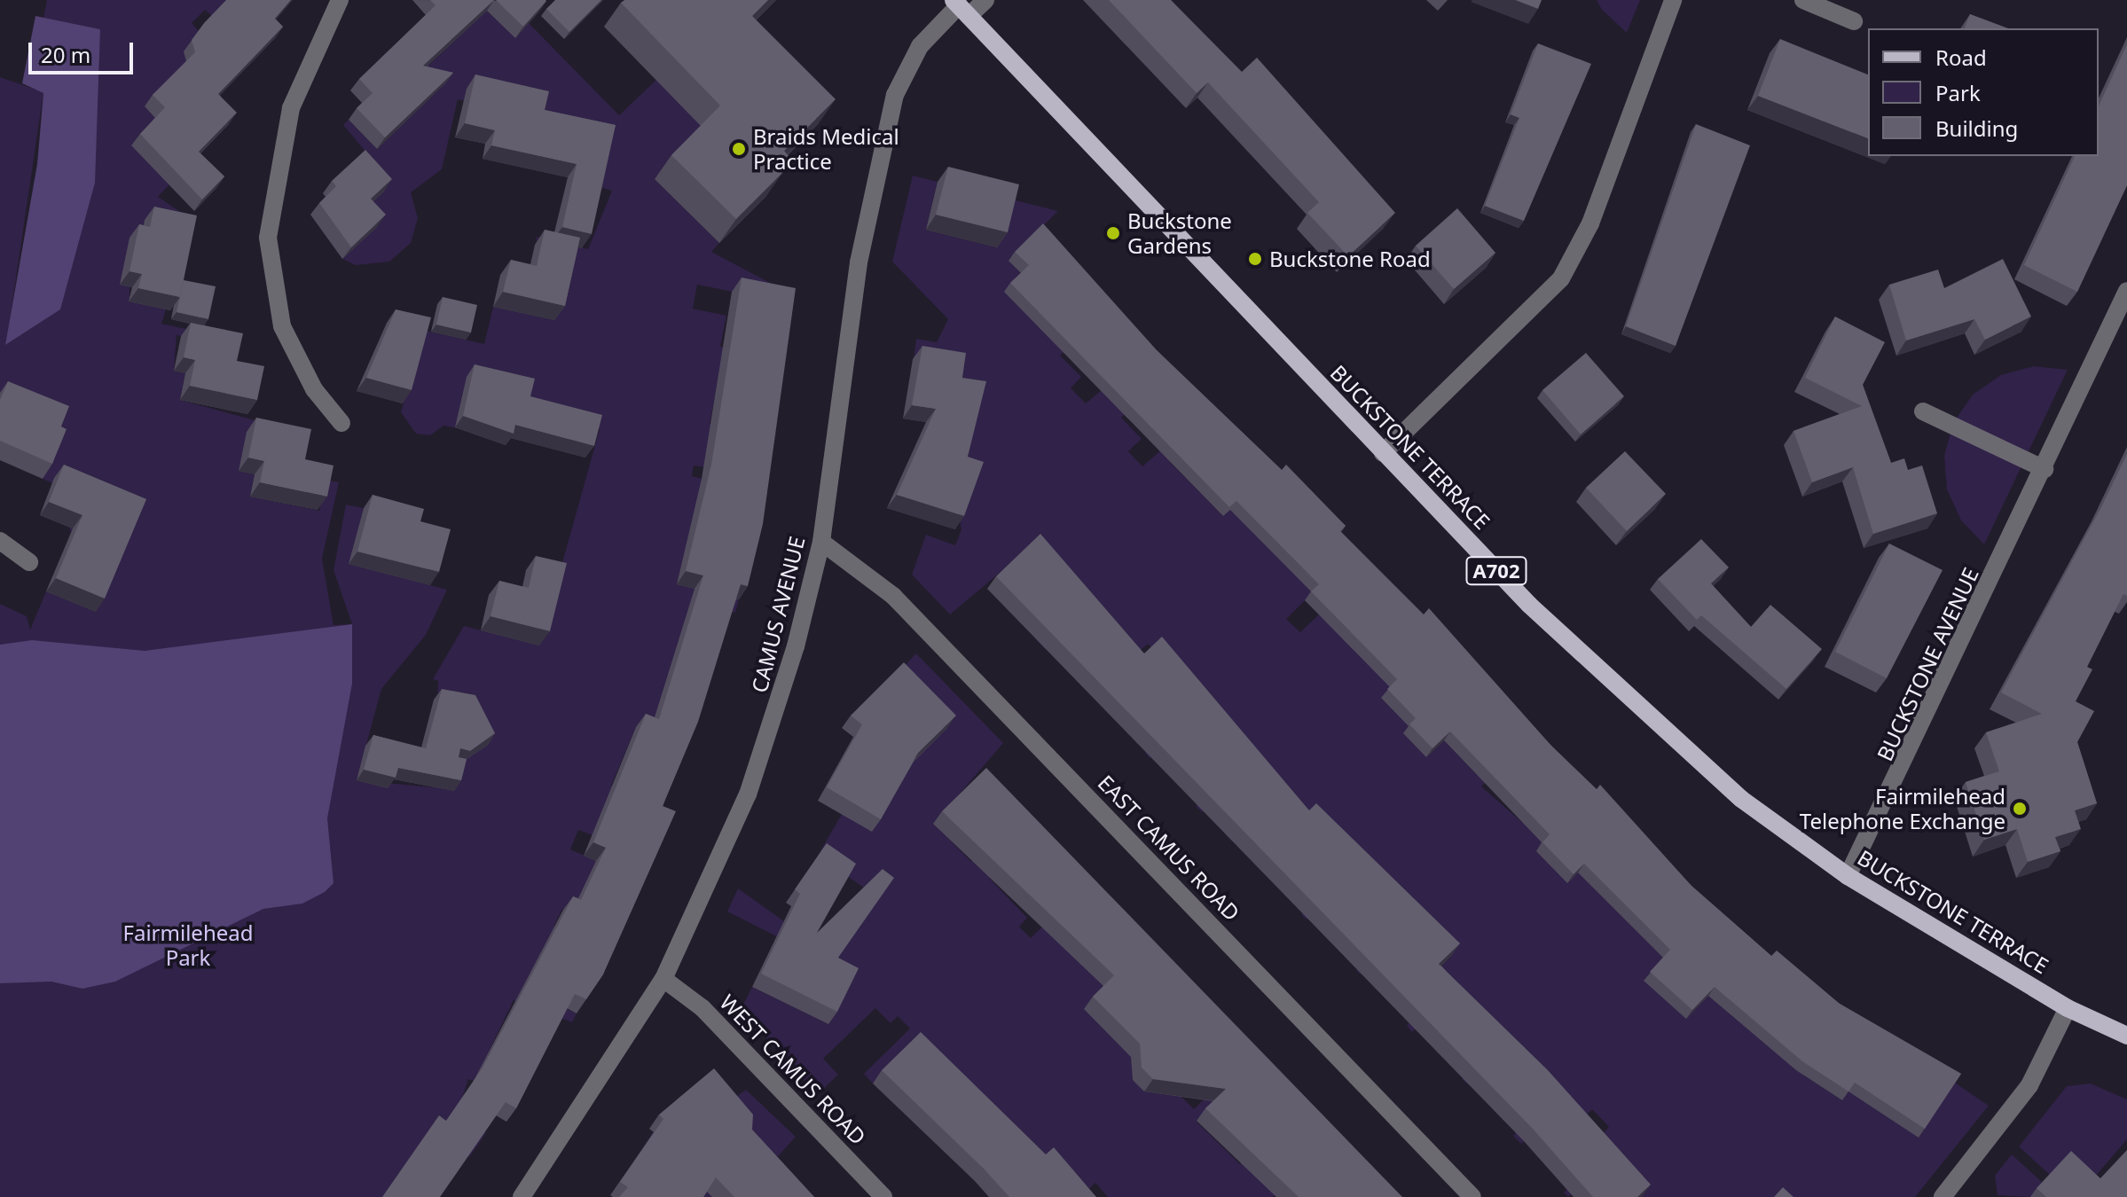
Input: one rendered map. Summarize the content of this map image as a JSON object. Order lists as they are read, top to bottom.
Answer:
{
  "streets": {
    "main road": ["BUCKSTONE TERRACE", "A702"],
    "street": [
      "CAMUS AVENUE",
      "BUCKSTONE AVENUE",
      "EAST CAMUS ROAD",
      "WEST CAMUS ROAD"
    ]
  },
  "crossings": [
    ["BUCKSTONE TERRACE", "CAMUS AVENUE"],
    ["BUCKSTONE TERRACE", "BUCKSTONE AVENUE"],
    ["CAMUS AVENUE", "EAST CAMUS ROAD"],
    ["CAMUS AVENUE", "WEST CAMUS ROAD"]
  ],
  "parks": ["Fairmilehead Park"],
  "places": [
    "Braids Medical Practice",
    "Buckstone Gardens",
    "Buckstone Road",
    "Fairmilehead Telephone Exchange"
  ],
  "legend": ["Road", "Park", "Building"],
  "scale_bar": "20 m"
}
